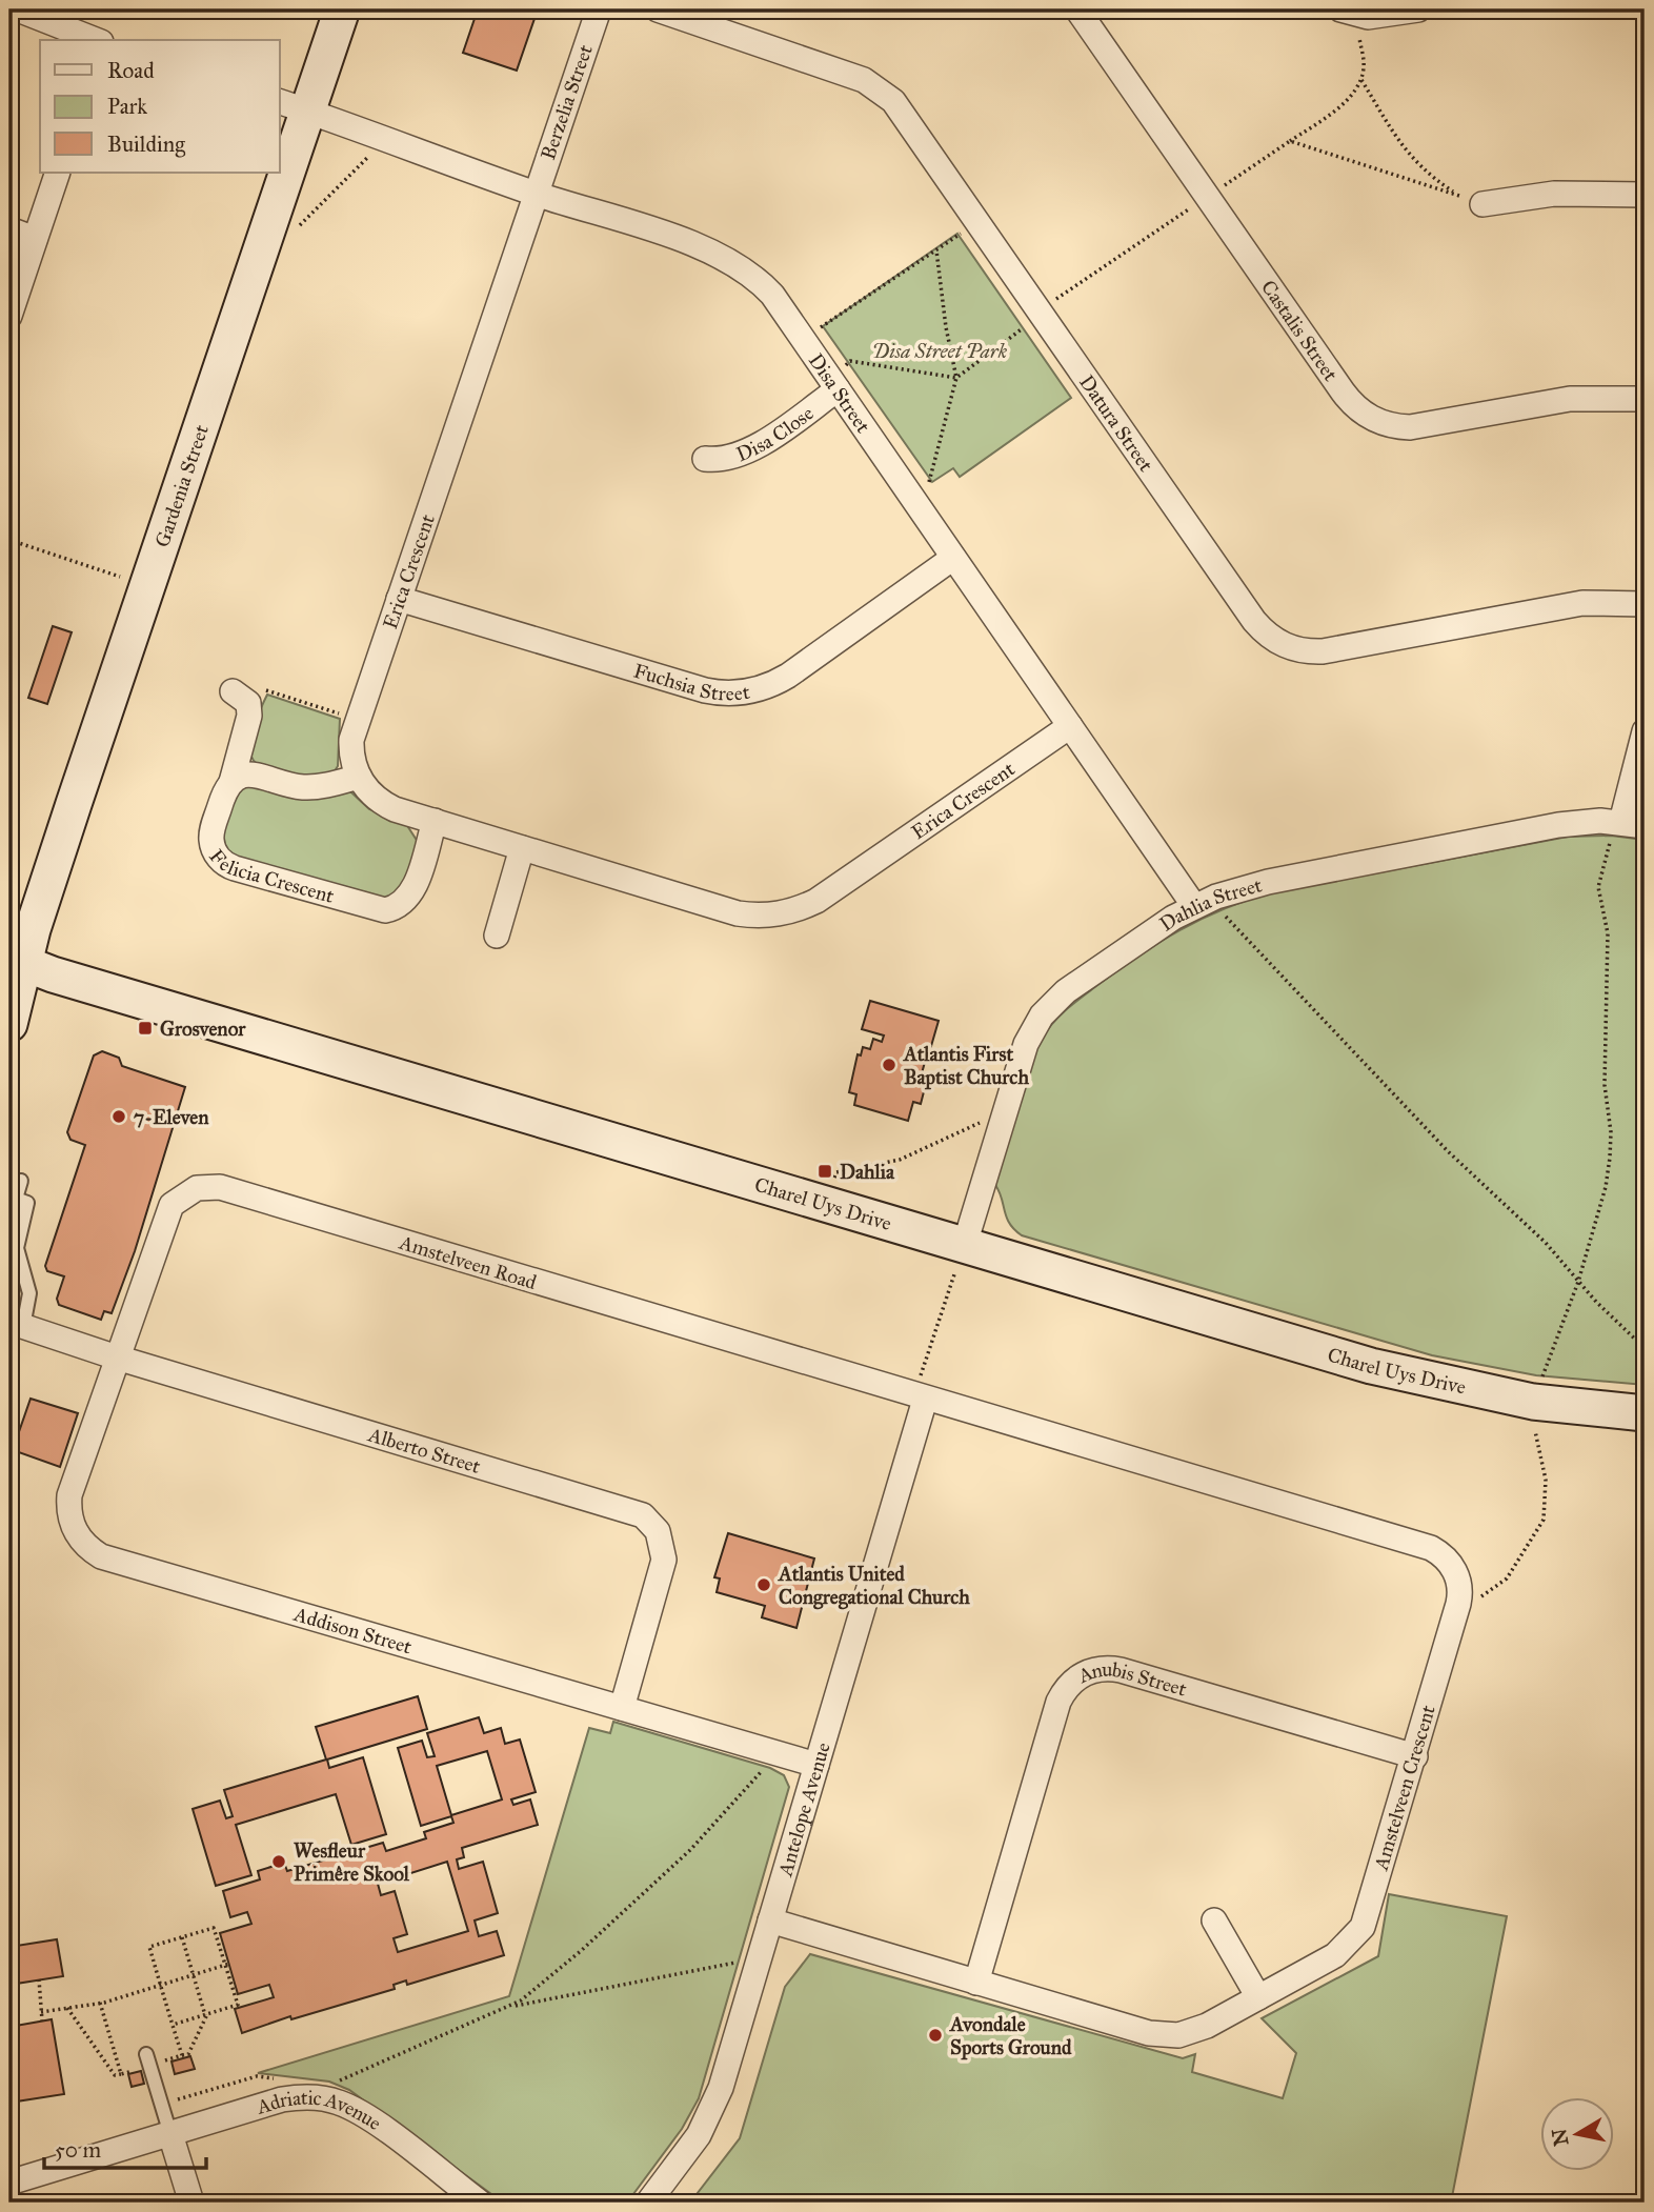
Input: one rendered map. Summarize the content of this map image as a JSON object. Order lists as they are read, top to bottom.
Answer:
{
  "streets": {
    "main road": ["Gardenia Street", "Charel Uys Drive"],
    "street": [
      "Berzelia Street",
      "Castalis Street",
      "Disa Street",
      "Datura Street",
      "Disa Close",
      "Erica Crescent",
      "Fuchsia Street",
      "Felicia Crescent",
      "Dahlia Street",
      "Amstelveen Road",
      "Alberto Street",
      "Addison Street",
      "Anubis Street",
      "Amstelveen Crescent",
      "Antelope Avenue",
      "Adriatic Avenue"
    ]
  },
  "crossings": [
    ["Berzelia Street", "Disa Street"],
    ["Berzelia Street", "Erica Crescent"],
    ["Disa Street", "Disa Close"],
    ["Disa Street", "Gardenia Street"],
    ["Disa Street", "Erica Crescent"],
    ["Disa Street", "Fuchsia Street"],
    ["Disa Street", "Dahlia Street"],
    ["Gardenia Street", "Charel Uys Drive"],
    ["Erica Crescent", "Fuchsia Street"],
    ["Erica Crescent", "Felicia Crescent"],
    ["Dahlia Street", "Charel Uys Drive"],
    ["Amstelveen Road", "Alberto Street"],
    ["Amstelveen Road", "Addison Street"],
    ["Amstelveen Road", "Antelope Avenue"],
    ["Alberto Street", "Addison Street"],
    ["Addison Street", "Antelope Avenue"],
    ["Anubis Street", "Amstelveen Crescent"],
    ["Amstelveen Crescent", "Antelope Avenue"]
  ],
  "parks": ["Disa Street Park"],
  "places": {
    "transit": ["Grosvenor", "Dahlia"],
    "other": [
      "Atlantis First Baptist Church",
      "7-Eleven",
      "Atlantis United Congregational Church",
      "Wesfleur Primêre Skool",
      "Avondale Sports Ground"
    ]
  },
  "legend": ["Road", "Park", "Building"],
  "scale_bar": "50 m",
  "north": "left"
}
